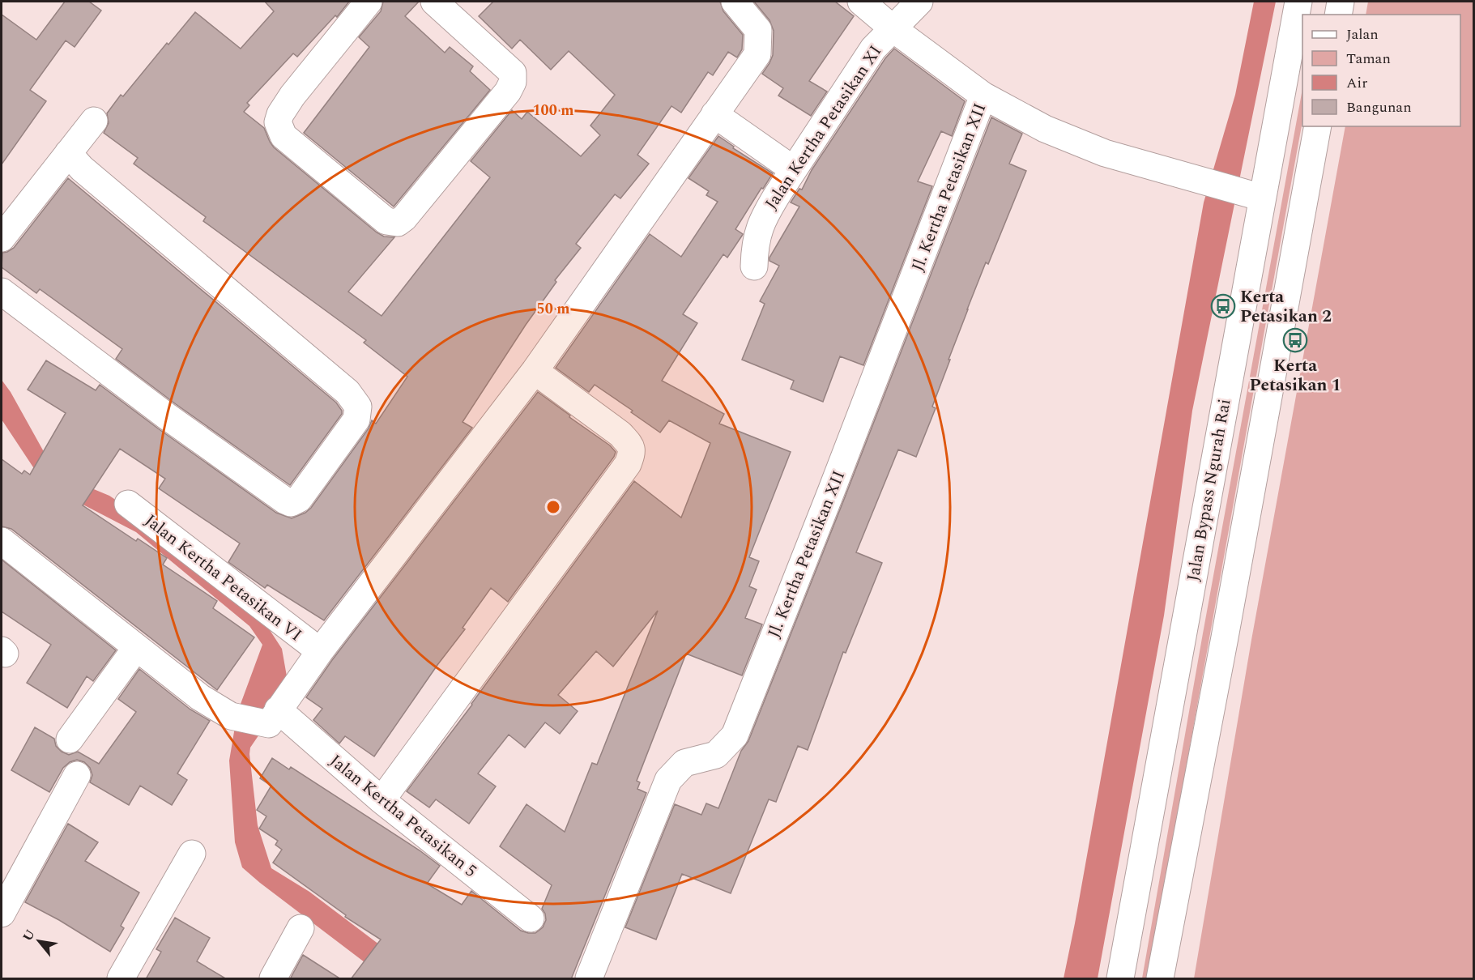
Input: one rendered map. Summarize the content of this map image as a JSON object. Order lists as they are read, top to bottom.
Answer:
{
  "streets": {
    "main road": [
      "Jalan Kertha Petasikan XI",
      "Jl. Kertha Petasikan XII",
      "Jalan Bypass Ngurah Rai",
      "Jalan Kertha Petasikan VI",
      "Jalan Kertha Petasikan 5"
    ]
  },
  "places": {
    "bus stop": ["Kerta Petasikan 2", "Kerta Petasikan 1"]
  },
  "legend": [
    "Jalan",
    "Taman",
    "Air",
    "Bangunan"
  ],
  "north": "top left",
  "rings": ["100 m", "50 m"]
}
